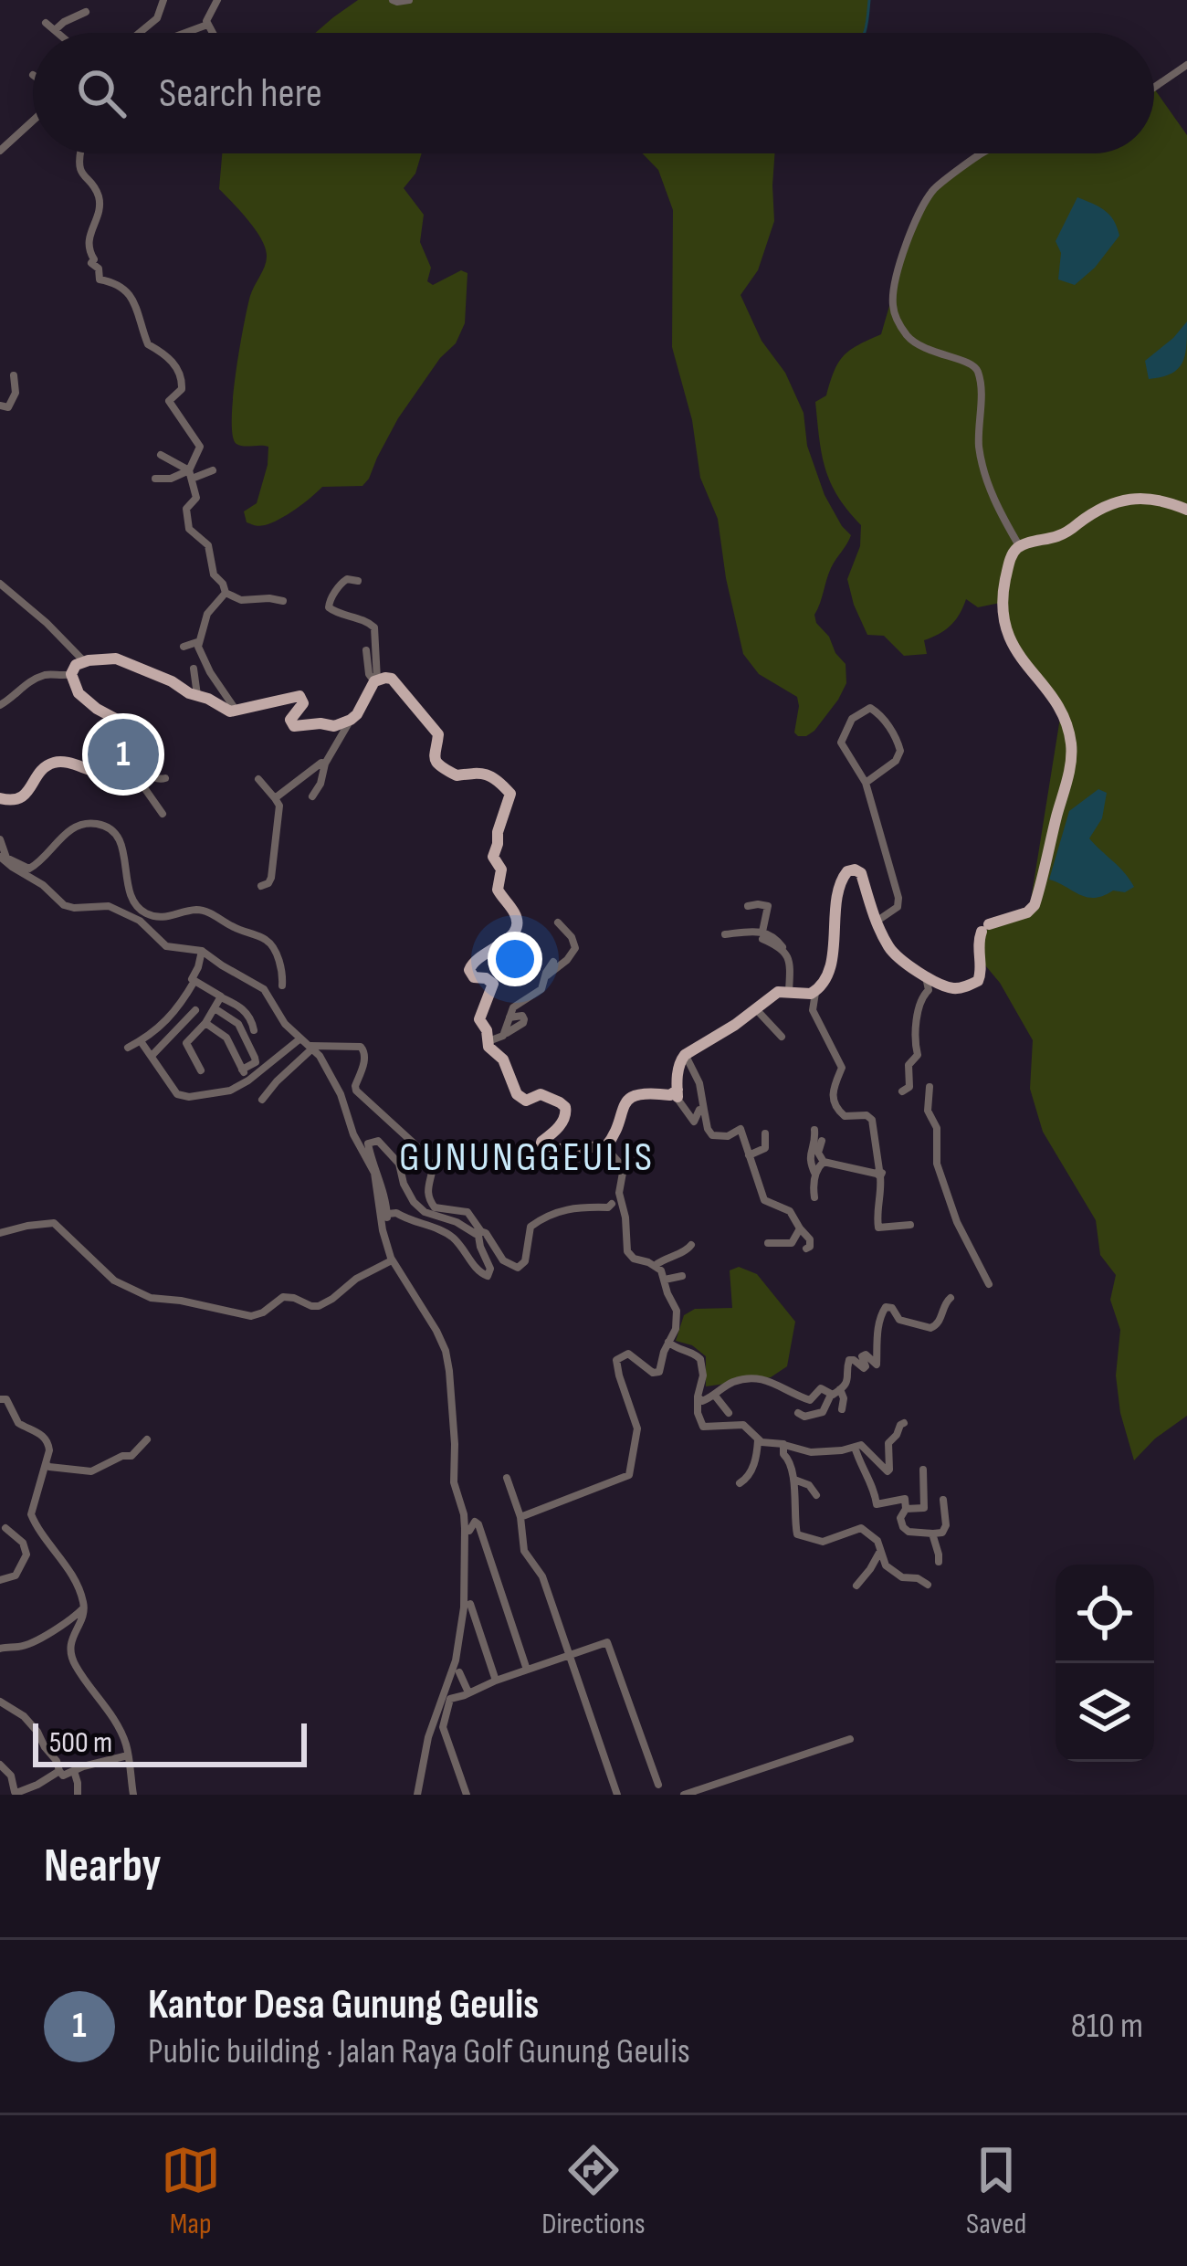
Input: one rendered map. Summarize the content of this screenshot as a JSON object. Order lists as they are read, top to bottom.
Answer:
{
  "districts": ["GUNUNGGEULIS"],
  "scale_bar": "500 m",
  "page": {
    "search": "Search here",
    "pins": "1",
    "scale": "500 m",
    "heading": "Nearby",
    "list": [
      {
        "mark": "1",
        "name": "Kantor Desa Gunung Geulis",
        "note": "Public building · Jalan Raya Golf Gunung Geulis",
        "value": "810 m"
      }
    ],
    "nav": ["Map", "Directions", "Saved"]
  }
}
